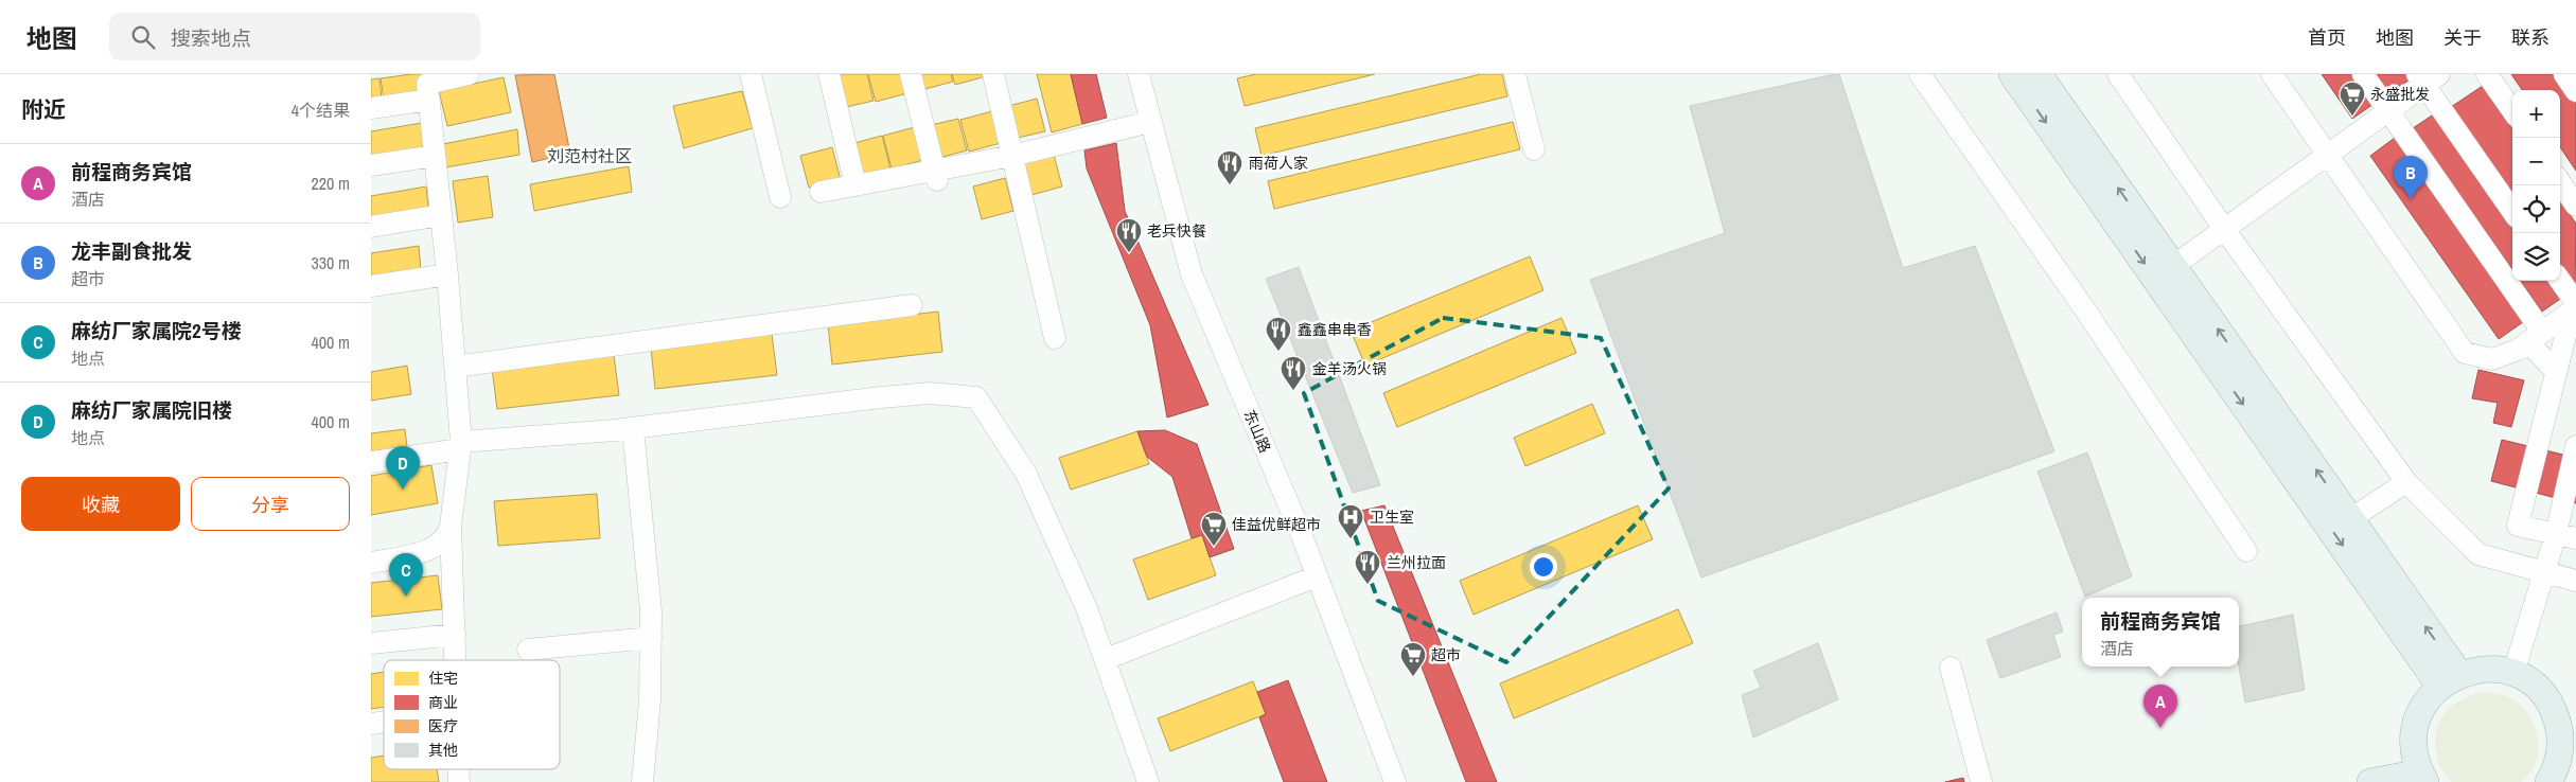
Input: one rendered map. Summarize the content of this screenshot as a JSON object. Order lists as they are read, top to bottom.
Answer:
{
  "streets": {
    "street": ["东山路"]
  },
  "districts": ["刘范村社区"],
  "places": {
    "supermarket": ["永盛批发", "佳益优鲜超市", "超市"],
    "restaurant": [
      "雨荷人家",
      "老兵快餐",
      "鑫鑫串串香",
      "金羊汤火锅",
      "兰州拉面"
    ],
    "hospital": ["卫生室"]
  },
  "legend": [
    "住宅",
    "商业",
    "医疗",
    "其他"
  ],
  "page": {
    "header": "地图",
    "search": "搜索地点",
    "nav": [
      "首页",
      "地图",
      "关于",
      "联系"
    ],
    "heading": ["附近", "4个结果"],
    "map_buttons": ["+", "−"],
    "list": [
      {
        "mark": "A",
        "name": "前程商务宾馆",
        "note": "酒店",
        "value": "220 m"
      },
      {
        "mark": "B",
        "name": "龙丰副食批发",
        "note": "超市",
        "value": "330 m"
      },
      {
        "mark": "C",
        "name": "麻纺厂家属院2号楼",
        "note": "地点",
        "value": "400 m"
      },
      {
        "mark": "D",
        "name": "麻纺厂家属院旧楼",
        "note": "地点",
        "value": "400 m"
      }
    ],
    "pins": [
      "B",
      "D",
      "C",
      "A"
    ],
    "buttons": ["收藏", "分享"],
    "popup": ["前程商务宾馆", "酒店"]
  }
}
